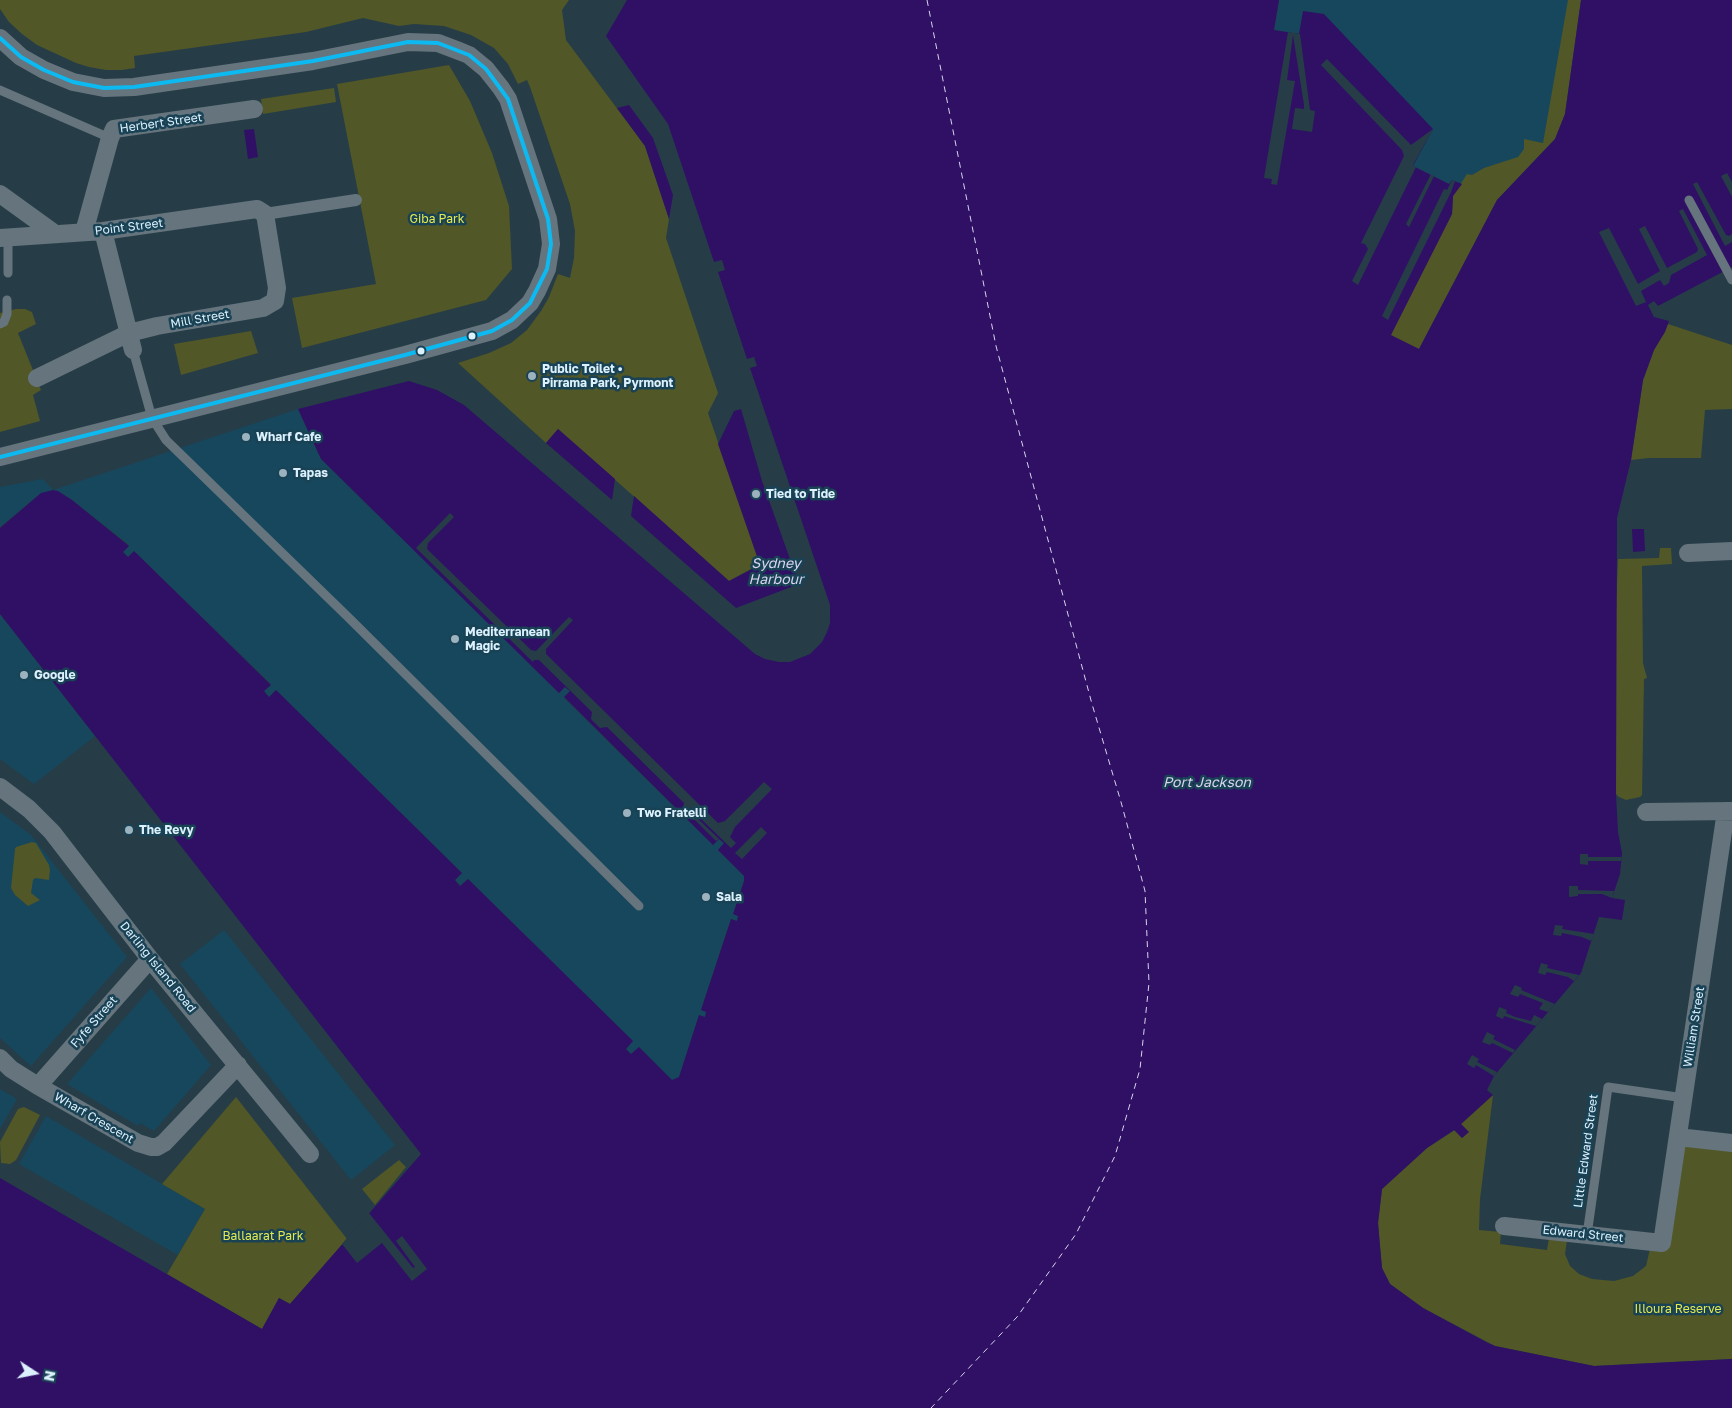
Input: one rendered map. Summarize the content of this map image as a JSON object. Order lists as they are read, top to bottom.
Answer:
{
  "streets": {
    "street": [
      "Herbert Street",
      "Point Street",
      "Mill Street",
      "Darling Island Road",
      "Fyfe Street",
      "William Street",
      "Wharf Crescent",
      "Edward Street"
    ],
    "lane": ["Little Edward Street"]
  },
  "crossings": [
    ["Herbert Street", "Point Street"],
    ["Point Street", "Mill Street"],
    ["Darling Island Road", "Fyfe Street"],
    ["Darling Island Road", "Wharf Crescent"],
    ["Fyfe Street", "Wharf Crescent"],
    ["William Street", "Little Edward Street"],
    ["William Street", "Edward Street"],
    ["Little Edward Street", "Edward Street"]
  ],
  "water": ["Sydney Harbour", "Port Jackson"],
  "parks": ["Giba Park", "Ballaarat Park", "Illoura Reserve"],
  "places": [
    "Public Toilet • Pirrama Park, Pyrmont",
    "Wharf Cafe",
    "Tapas",
    "Tied to Tide",
    "Mediterranean Magic",
    "Google",
    "Two Fratelli",
    "The Revy",
    "Sala"
  ],
  "north": "right"
}
